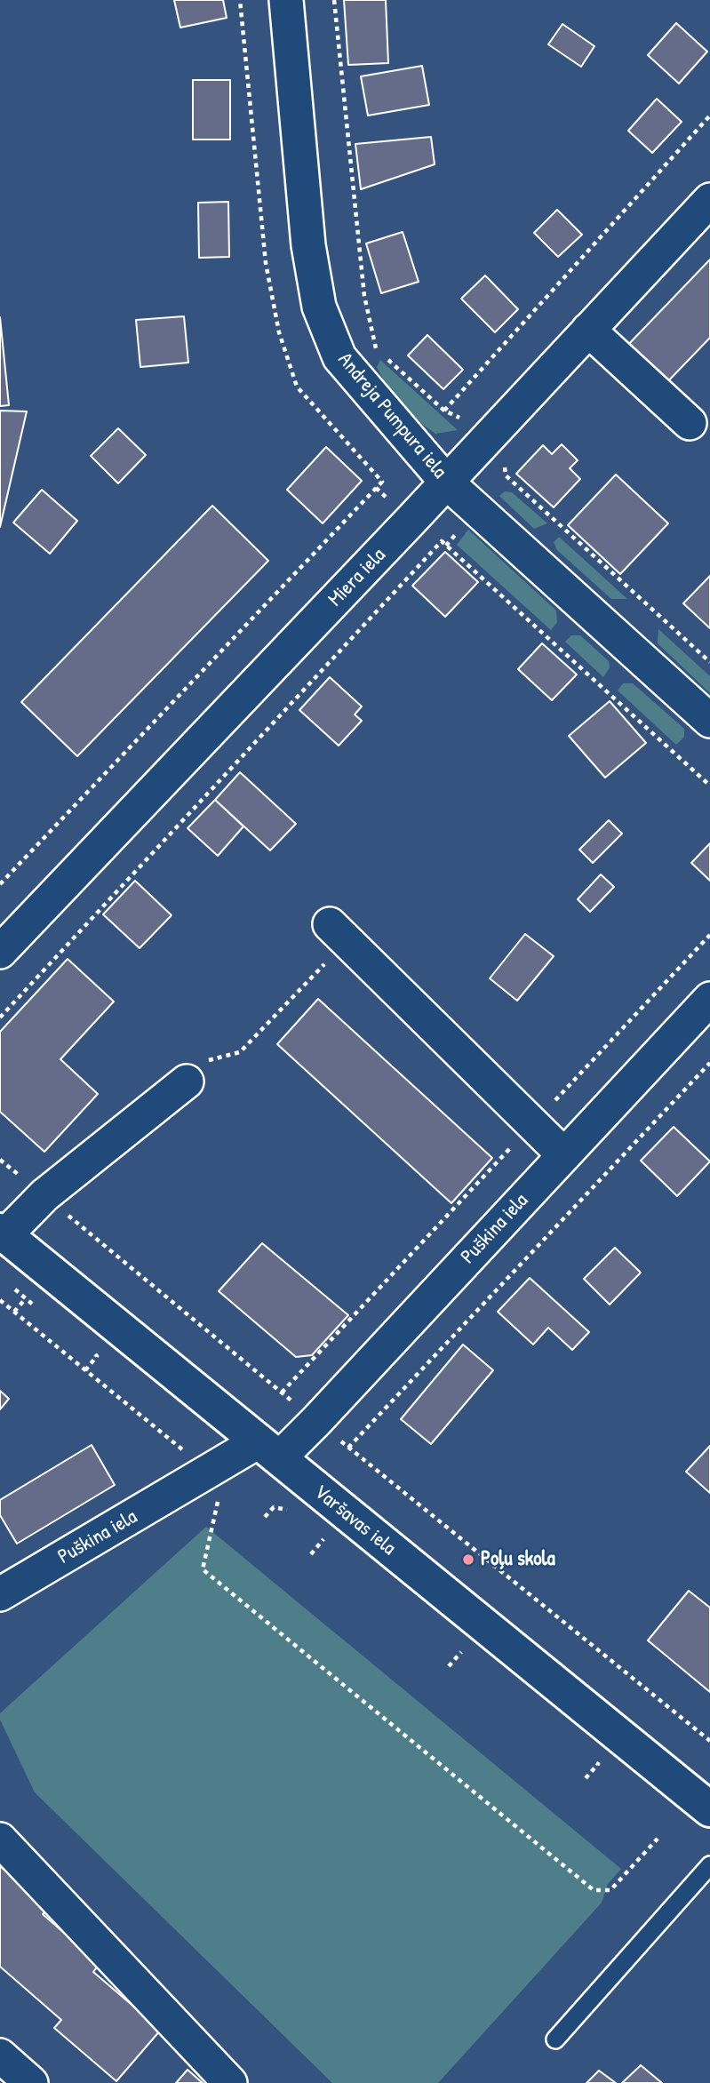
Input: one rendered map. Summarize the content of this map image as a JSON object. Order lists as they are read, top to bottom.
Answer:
{
  "streets": {
    "street": [
      "Andreja Pumpura iela",
      "Miera iela",
      "Puškina iela",
      "Varšavas iela"
    ]
  },
  "crossings": [
    ["Andreja Pumpura iela", "Miera iela"],
    ["Puškina iela", "Varšavas iela"]
  ],
  "places": ["Poļu skola"]
}
